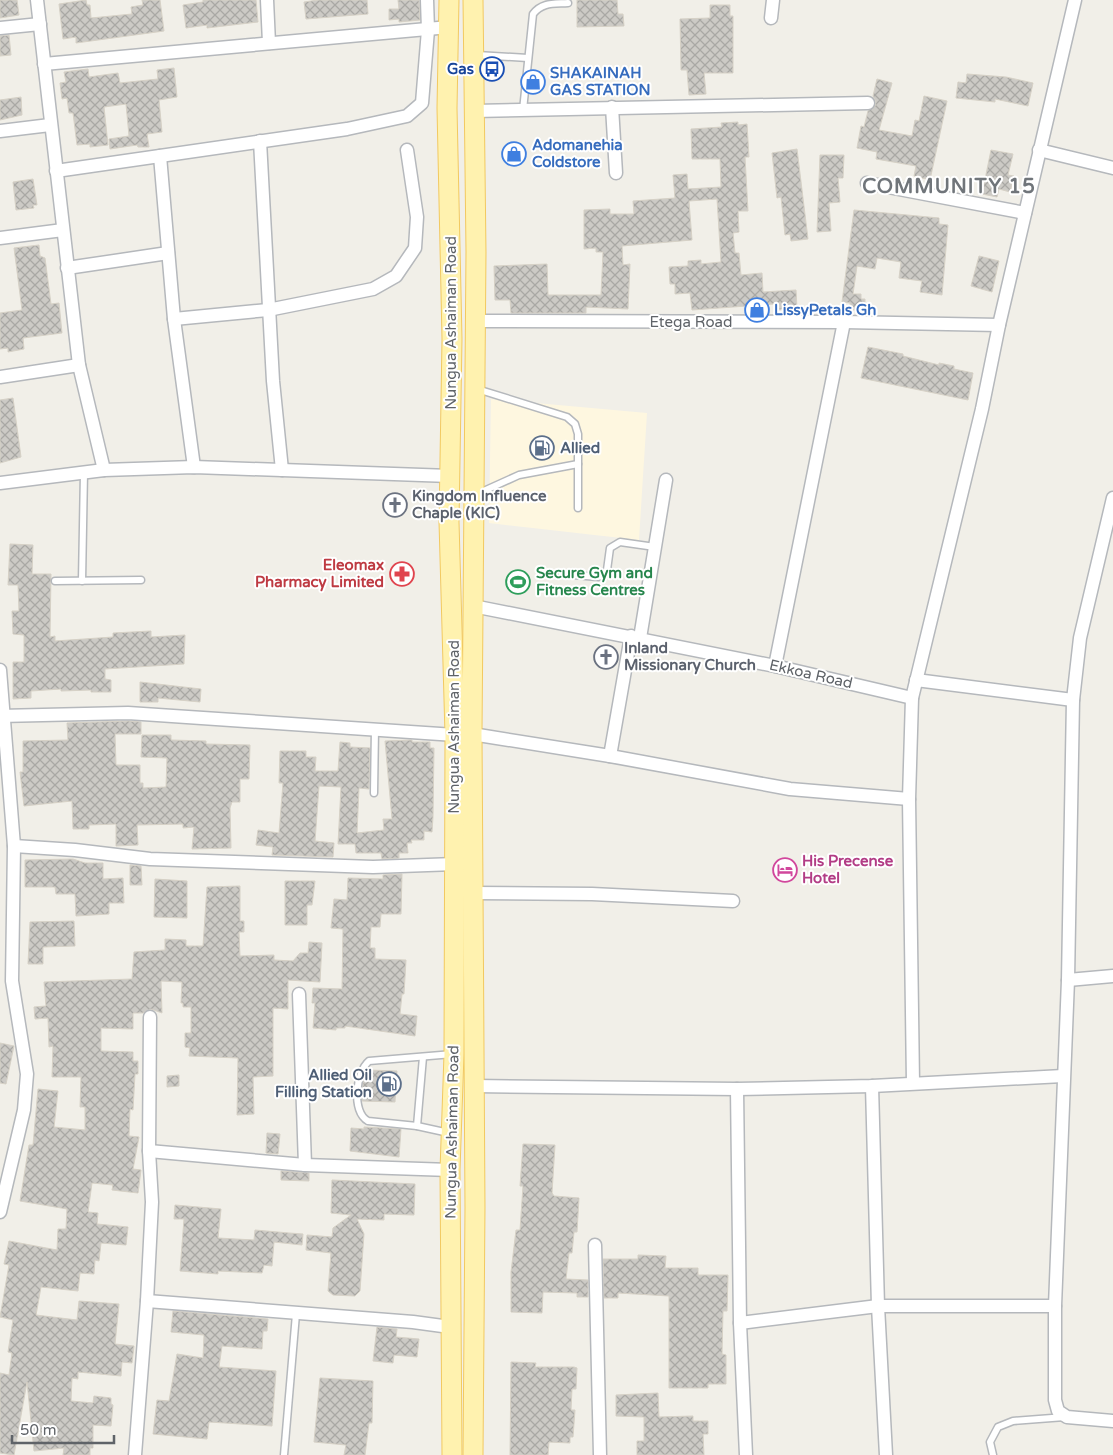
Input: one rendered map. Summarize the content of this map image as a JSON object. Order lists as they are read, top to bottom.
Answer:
{
  "streets": {
    "main road": ["Nungua Ashaiman Road"],
    "street": ["Etega Road", "Ekkoa Road"]
  },
  "crossings": [
    ["Etega Road", "Nungua Ashaiman Road"],
    ["Nungua Ashaiman Road", "Ekkoa Road"]
  ],
  "districts": ["COMMUNITY 15"],
  "places": {
    "bus stop": ["Gas"],
    "shop": ["SHAKAINAH GAS STATION", "Adomanehia Coldstore", "LissyPetals Gh"],
    "fuel station": ["Allied", "Allied Oil Filling Station"],
    "church": ["Kingdom Influence Chaple (KIC)", "Inland Missionary Church"],
    "pharmacy": ["Eleomax Pharmacy Limited"],
    "sports": ["Secure Gym and Fitness Centres"],
    "hotel": ["His Precense Hotel"]
  },
  "scale_bar": "50 m"
}
